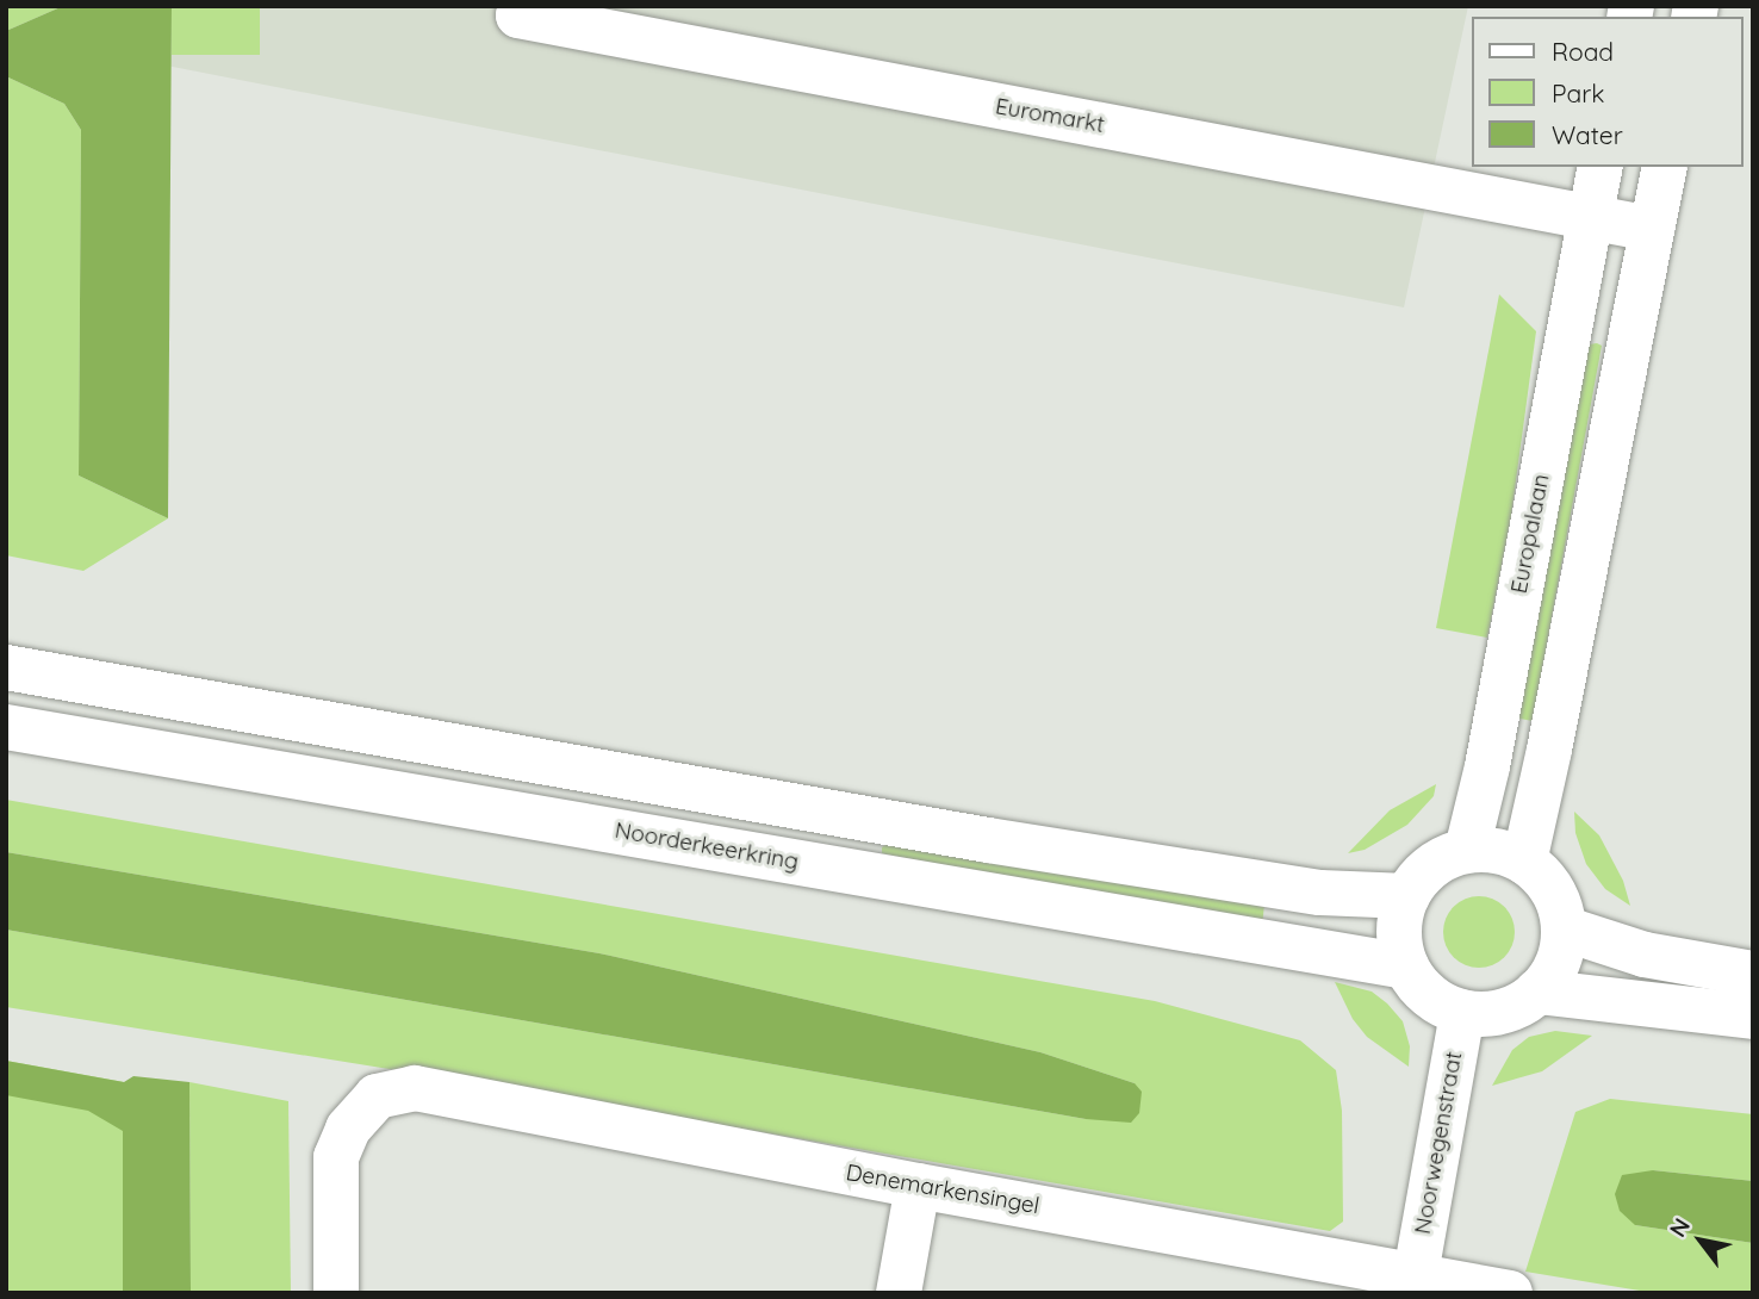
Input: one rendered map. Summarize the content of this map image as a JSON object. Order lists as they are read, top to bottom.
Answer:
{
  "streets": {
    "street": [
      "Euromarkt",
      "Europalaan",
      "Noorderkeerkring",
      "Noorwegenstraat",
      "Denemarkensingel"
    ]
  },
  "crossings": [
    ["Euromarkt", "Europalaan"],
    ["Europalaan", "Noorderkeerkring"],
    ["Europalaan", "Noorwegenstraat"],
    ["Noorderkeerkring", "Noorwegenstraat"],
    ["Noorwegenstraat", "Denemarkensingel"]
  ],
  "legend": ["Road", "Park", "Water"],
  "north": "top left"
}
